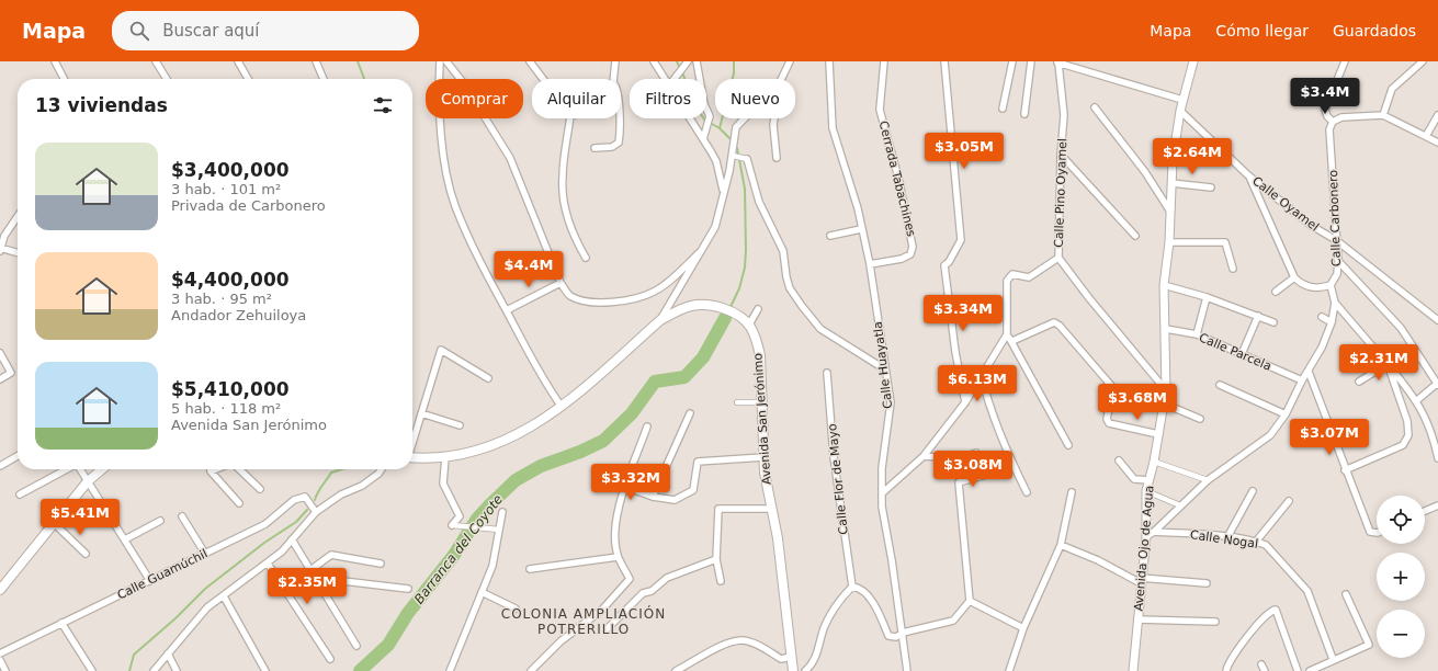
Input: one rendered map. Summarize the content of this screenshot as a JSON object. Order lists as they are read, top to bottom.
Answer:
{
  "streets": {
    "main road": ["Avenida San Jerónimo"],
    "street": [
      "Cerrada Tabachines",
      "Calle Pino Oyamel",
      "Calle Oyamel",
      "Calle Carbonero",
      "Calle Parcela",
      "Calle Huayatla",
      "Calle Flor de Mayo",
      "Calle Nogal",
      "Avenida Ojo de Agua",
      "Calle Guamúchil"
    ]
  },
  "crossings": [
    ["Cerrada Tabachines", "Calle Huayatla"],
    ["Calle Pino Oyamel", "Avenida Ojo de Agua"],
    ["Calle Oyamel", "Calle Carbonero"],
    ["Calle Oyamel", "Avenida Ojo de Agua"],
    ["Calle Parcela", "Avenida Ojo de Agua"]
  ],
  "districts": ["COLONIA AMPLIACIÓN POTRERILLO"],
  "water": ["Barranca del Coyote"],
  "page": {
    "header": "Mapa",
    "search": "Buscar aquí",
    "nav": ["Mapa", "Cómo llegar", "Guardados"],
    "price": [
      "$3.4M",
      "$3.05M",
      "$2.64M",
      "$4.4M",
      "$3.34M",
      "$2.31M",
      "$6.13M",
      "$3.68M",
      "$3.07M",
      "$3.08M",
      "$3.32M",
      "$5.41M",
      "$2.35M"
    ],
    "chip": [
      "Comprar",
      "Alquilar",
      "Filtros",
      "Nuevo"
    ],
    "heading": "13 viviendas",
    "list": [
      {
        "name": "$3,400,000",
        "note": "3 hab. · 101 m² · Privada de Carbonero"
      },
      {
        "name": "$4,400,000",
        "note": "3 hab. · 95 m² · Andador Zehuiloya"
      },
      {
        "name": "$5,410,000",
        "note": "5 hab. · 118 m² · Avenida San Jerónimo"
      }
    ],
    "map_buttons": ["+", "−"]
  }
}
